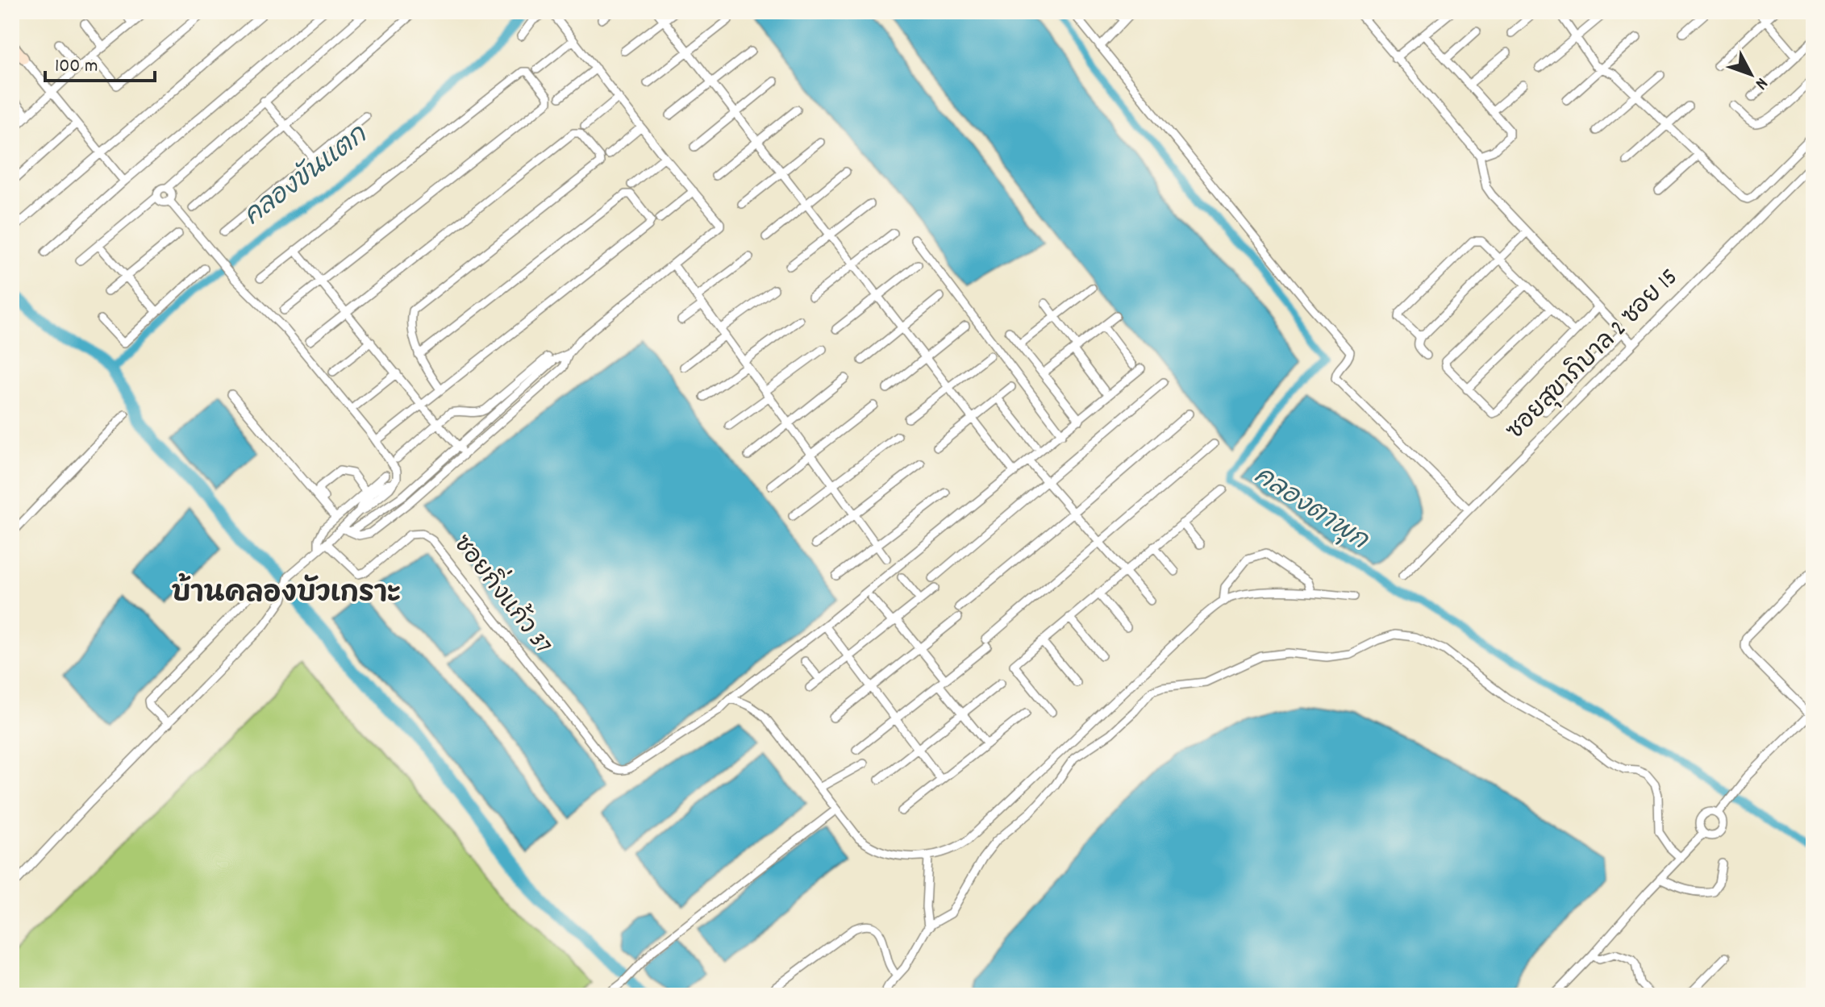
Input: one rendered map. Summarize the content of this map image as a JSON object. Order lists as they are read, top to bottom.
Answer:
{
  "streets": {
    "street": ["ซอยสุขาภิบาล 2 ซอย 15", "ซอยกิ่งแก้ว 37"]
  },
  "districts": ["บ้านคลองบัวเกราะ"],
  "water": ["คลองขันแตก", "คลองตาพุก"],
  "scale_bar": "100 m",
  "north": "bottom right"
}
